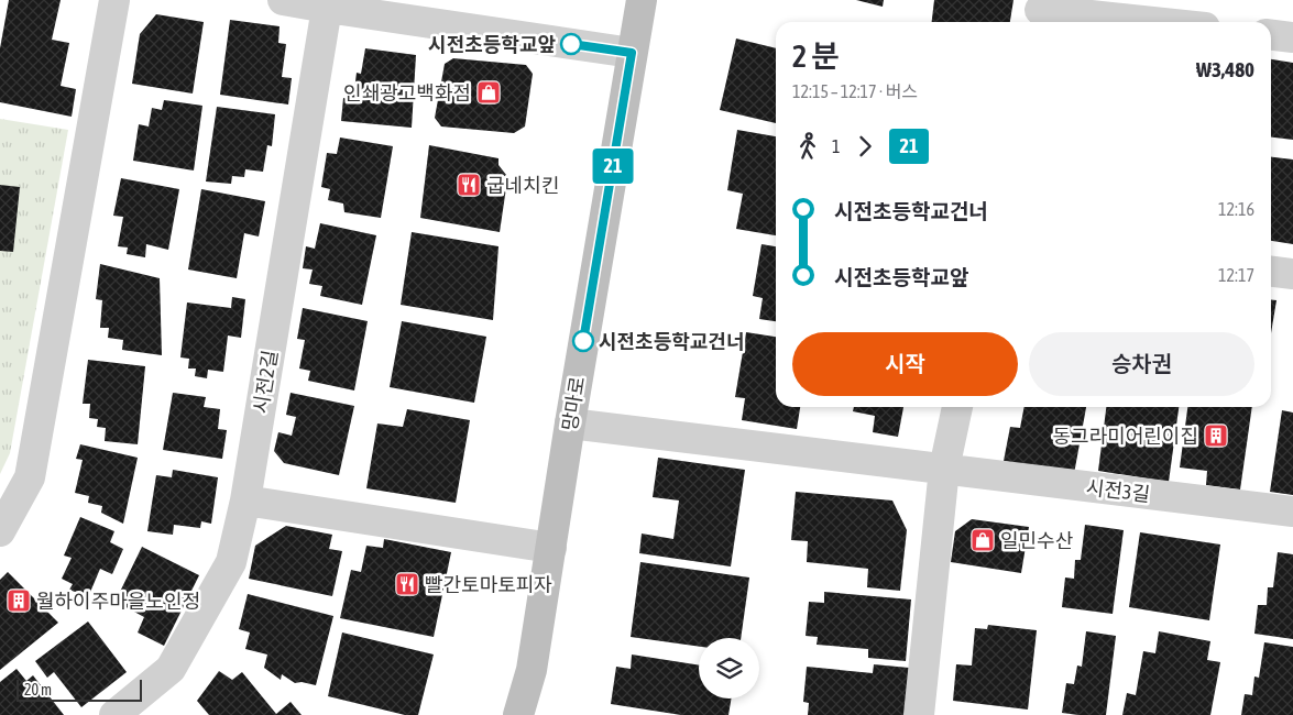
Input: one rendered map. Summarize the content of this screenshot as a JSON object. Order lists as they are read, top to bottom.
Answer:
{
  "streets": {
    "street": ["시전2길", "망마로", "시전3길"]
  },
  "crossings": [
    ["망마로", "시전3길"]
  ],
  "places": {
    "other": ["시전초등학교앞", "시전초등학교건너"],
    "shop": ["인쇄광고백화점", "일민수산"],
    "restaurant": ["굽네치킨", "빨간토마토피자"],
    "building": ["동그라미어린이집", "월하이주마을노인정"]
  },
  "lines": ["bus line 21"],
  "scale_bar": "20 m",
  "page": {
    "on_map": "21",
    "heading": ["2 분", "12:15 – 12:17 · 버스", "₩3,480"],
    "legs": ["1", "21"],
    "list": [
      {
        "name": "시전초등학교건너",
        "value": "12:16"
      },
      {
        "name": "시전초등학교앞",
        "value": "12:17"
      }
    ],
    "buttons": ["시작", "승차권"],
    "scale": "20 m"
  }
}
